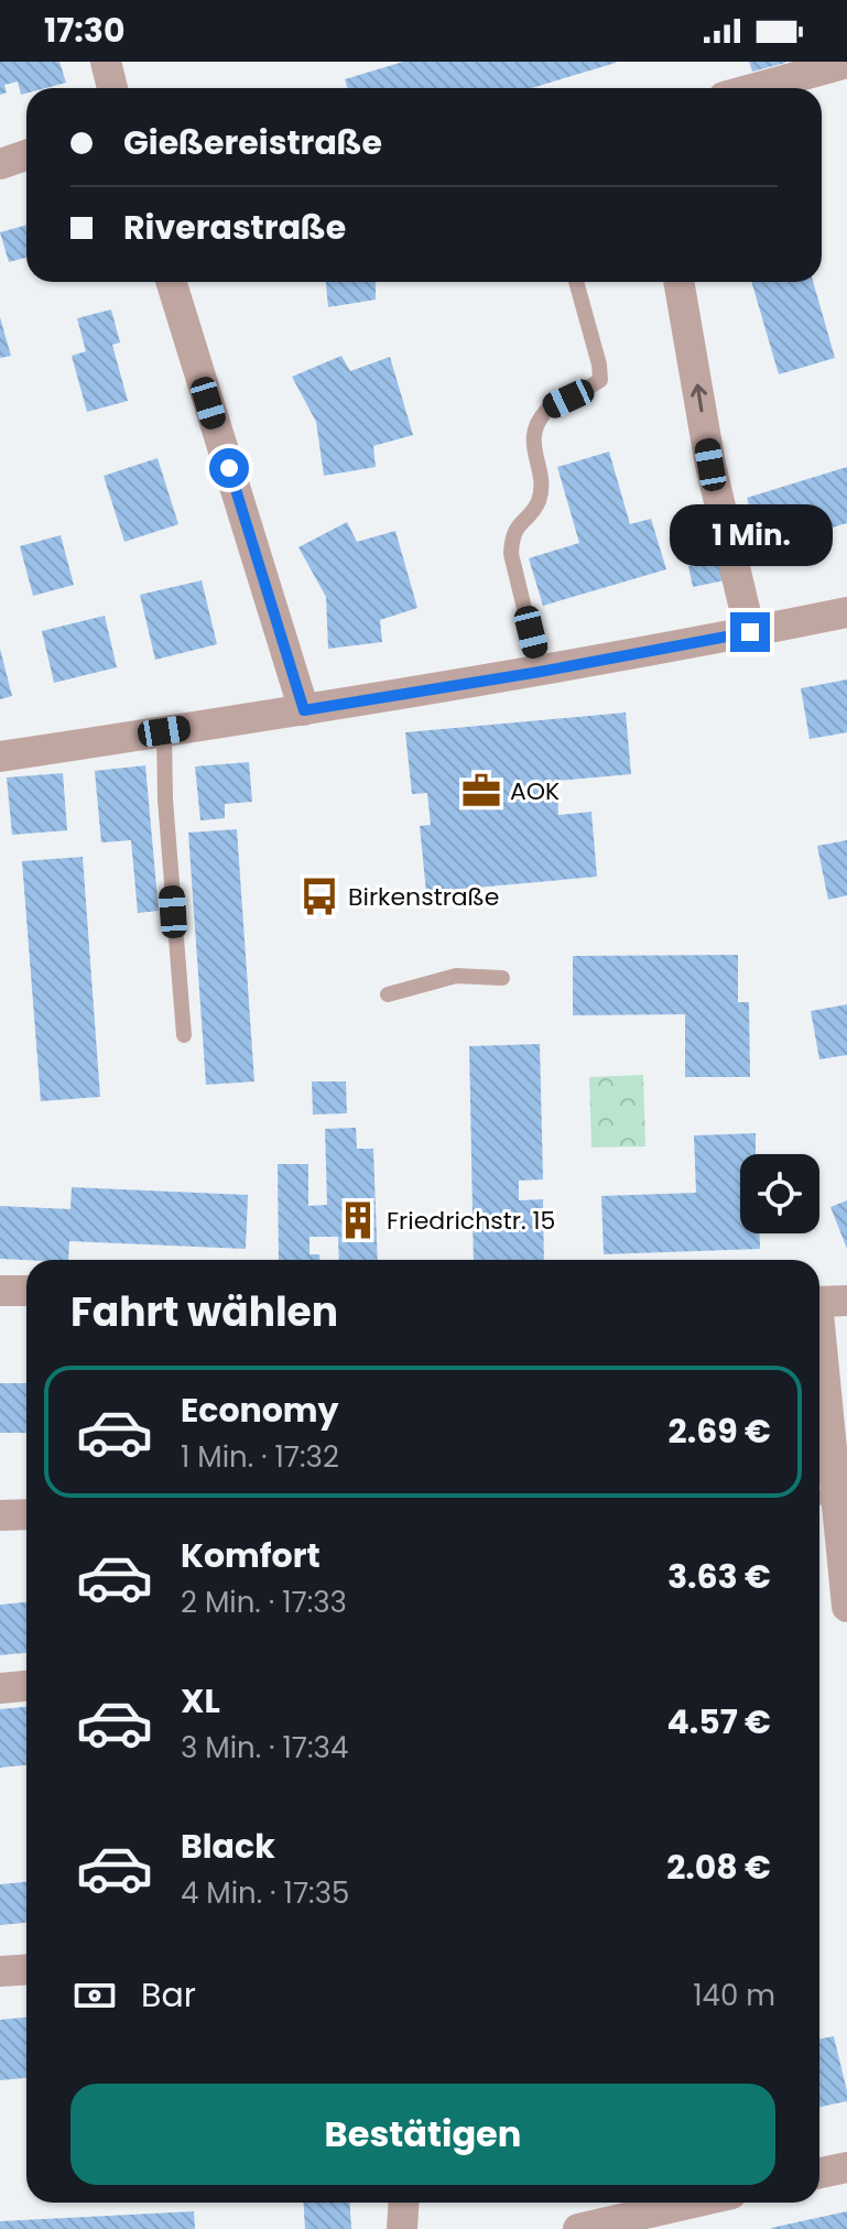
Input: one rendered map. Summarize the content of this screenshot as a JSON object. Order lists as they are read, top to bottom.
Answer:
{
  "places": {
    "office": ["AOK"],
    "bus stop": ["Birkenstraße"],
    "building": ["Friedrichstr. 15"]
  },
  "page": {
    "status": "17:30",
    "banner": ["Gießereistraße", "Riverastraße"],
    "bubble": "1 Min.",
    "heading": "Fahrt wählen",
    "list": [
      {
        "name": "Economy",
        "note": "1 Min. · 17:32",
        "value": "2.69 €"
      },
      {
        "name": "Komfort",
        "note": "2 Min. · 17:33",
        "value": "3.63 €"
      },
      {
        "name": "XL",
        "note": "3 Min. · 17:34",
        "value": "4.57 €"
      },
      {
        "name": "Black",
        "note": "4 Min. · 17:35",
        "value": "2.08 €"
      }
    ],
    "pay": ["Bar", "140 m"],
    "buttons": "Bestätigen"
  }
}
